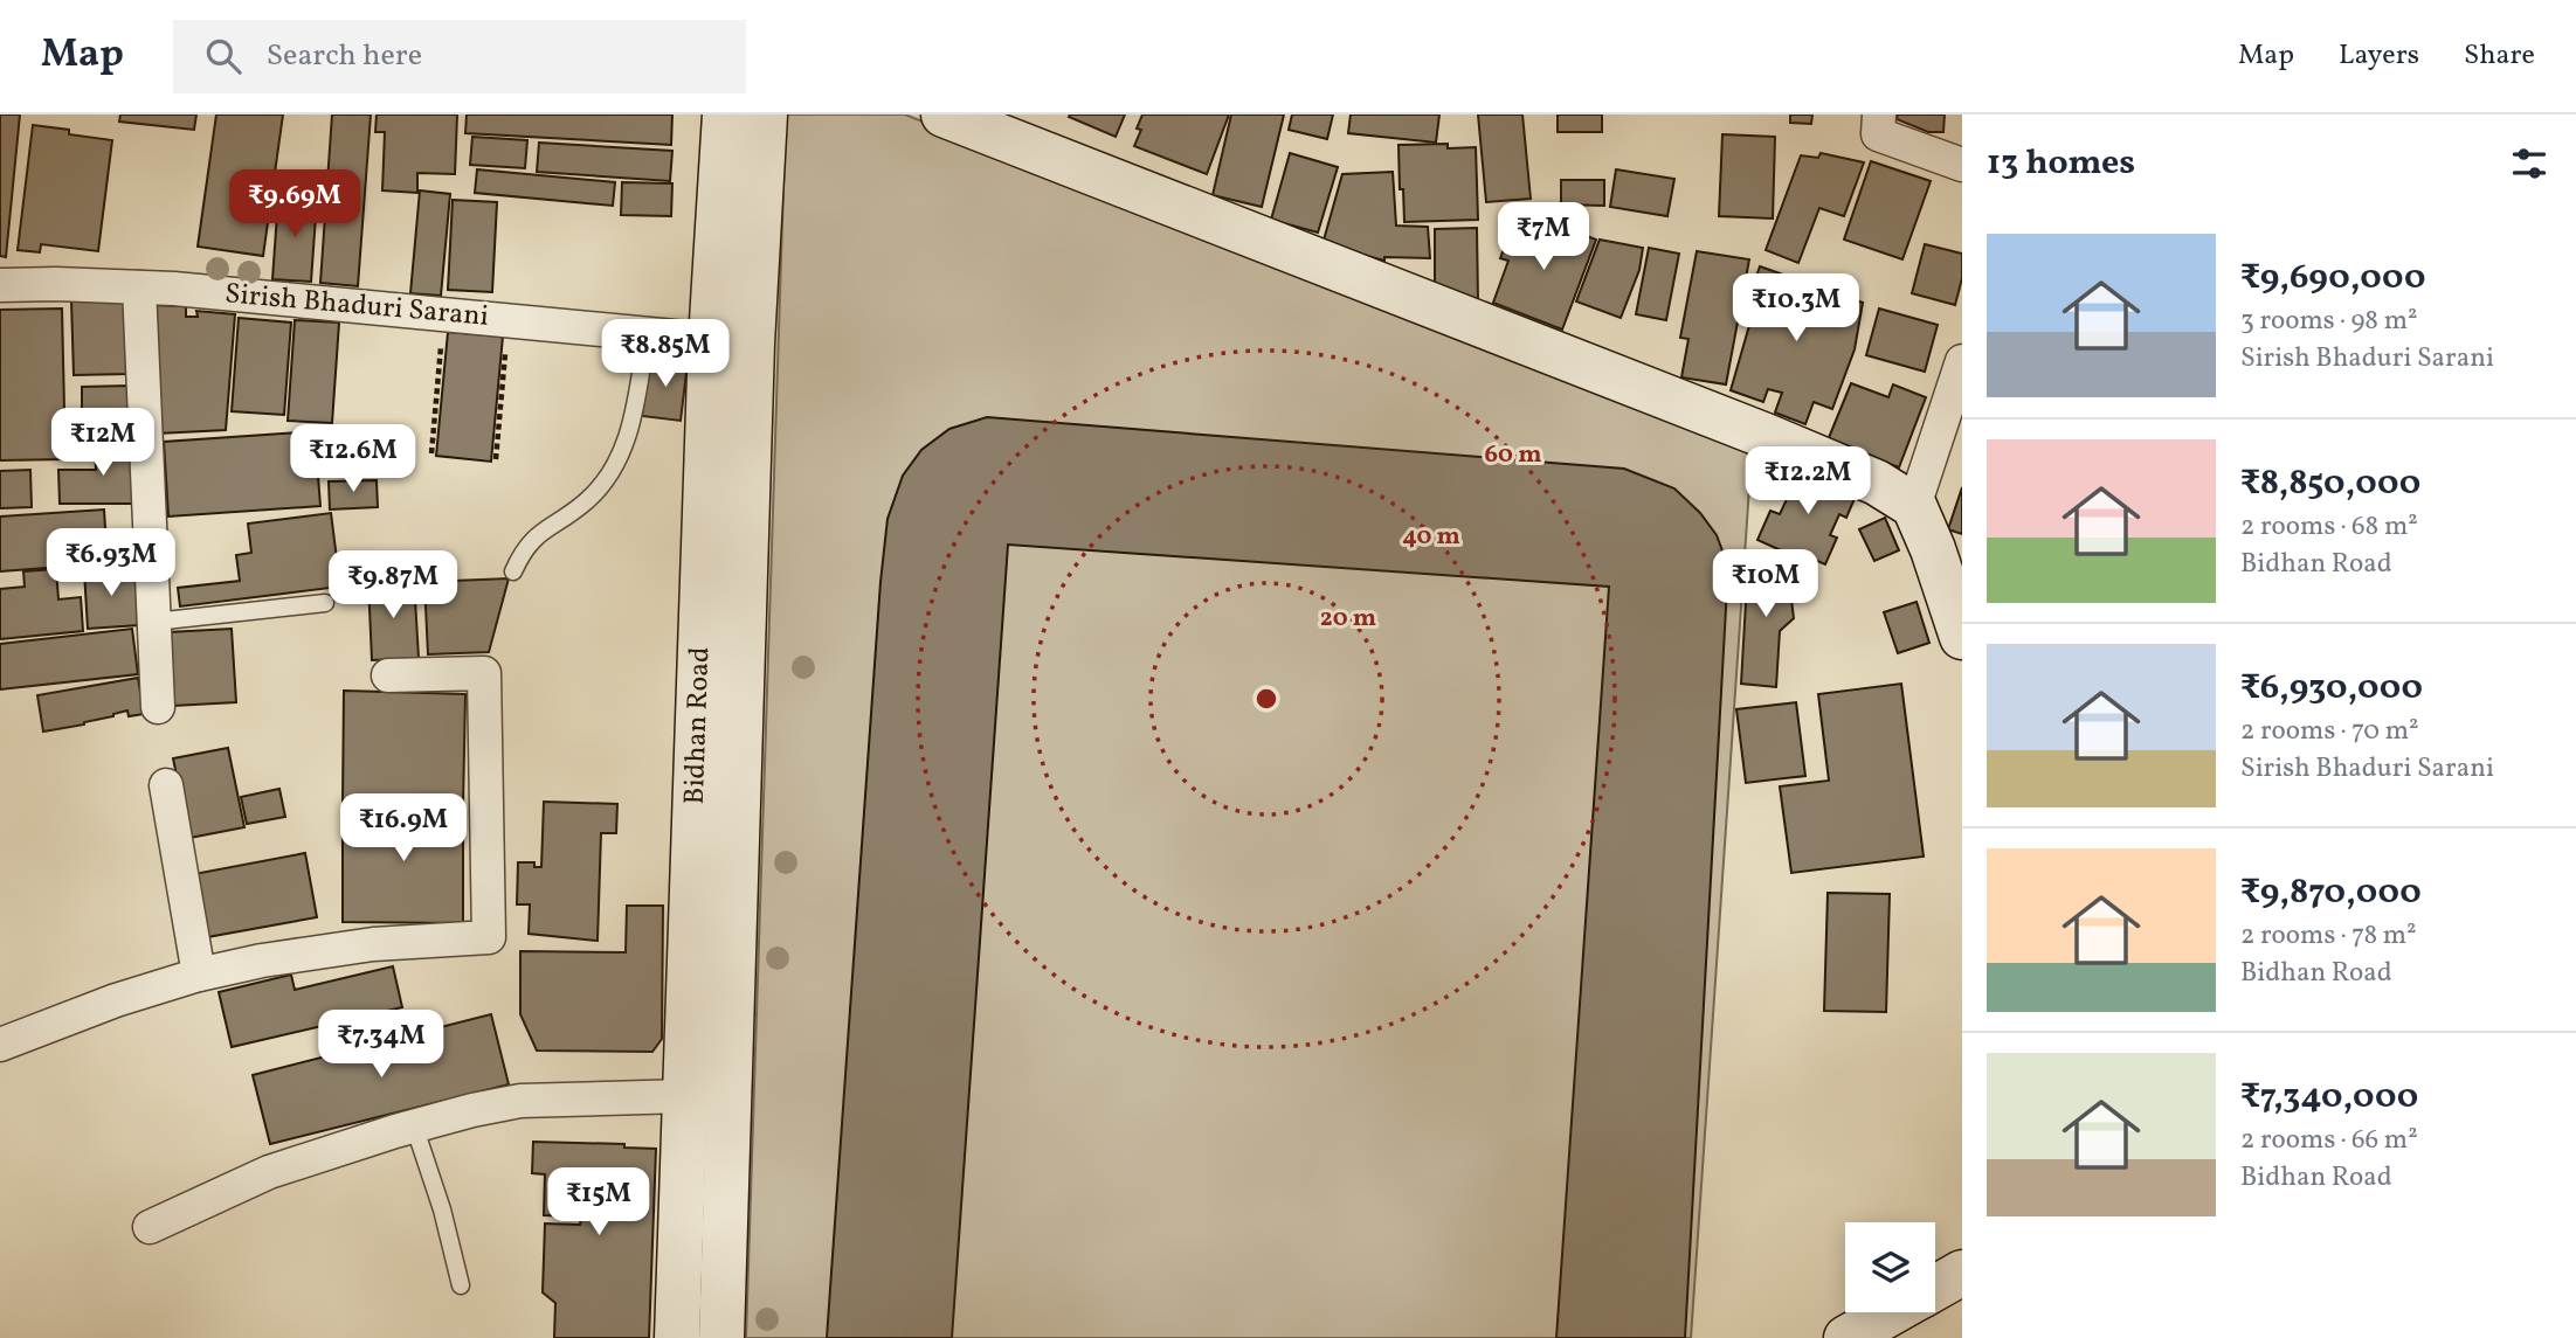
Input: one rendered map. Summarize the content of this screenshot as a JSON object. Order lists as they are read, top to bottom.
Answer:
{
  "streets": {
    "main road": ["Bidhan Road"],
    "street": ["Sirish Bhaduri Sarani"]
  },
  "crossings": [
    ["Sirish Bhaduri Sarani", "Bidhan Road"]
  ],
  "page": {
    "header": "Map",
    "search": "Search here",
    "nav": ["Map", "Layers", "Share"],
    "heading": "13 homes",
    "price": [
      "₹9.69M",
      "₹7M",
      "₹10.3M",
      "₹8.85M",
      "₹12M",
      "₹12.6M",
      "₹12.2M",
      "₹6.93M",
      "₹10M",
      "₹9.87M",
      "₹16.9M",
      "₹7.34M",
      "₹15M"
    ],
    "list": [
      {
        "name": "₹9,690,000",
        "note": "3 rooms · 98 m² · Sirish Bhaduri Sarani"
      },
      {
        "name": "₹8,850,000",
        "note": "2 rooms · 68 m² · Bidhan Road"
      },
      {
        "name": "₹6,930,000",
        "note": "2 rooms · 70 m² · Sirish Bhaduri Sarani"
      },
      {
        "name": "₹9,870,000",
        "note": "2 rooms · 78 m² · Bidhan Road"
      },
      {
        "name": "₹7,340,000",
        "note": "2 rooms · 66 m² · Bidhan Road"
      }
    ]
  },
  "rings": ["60 m", "40 m", "20 m"]
}
